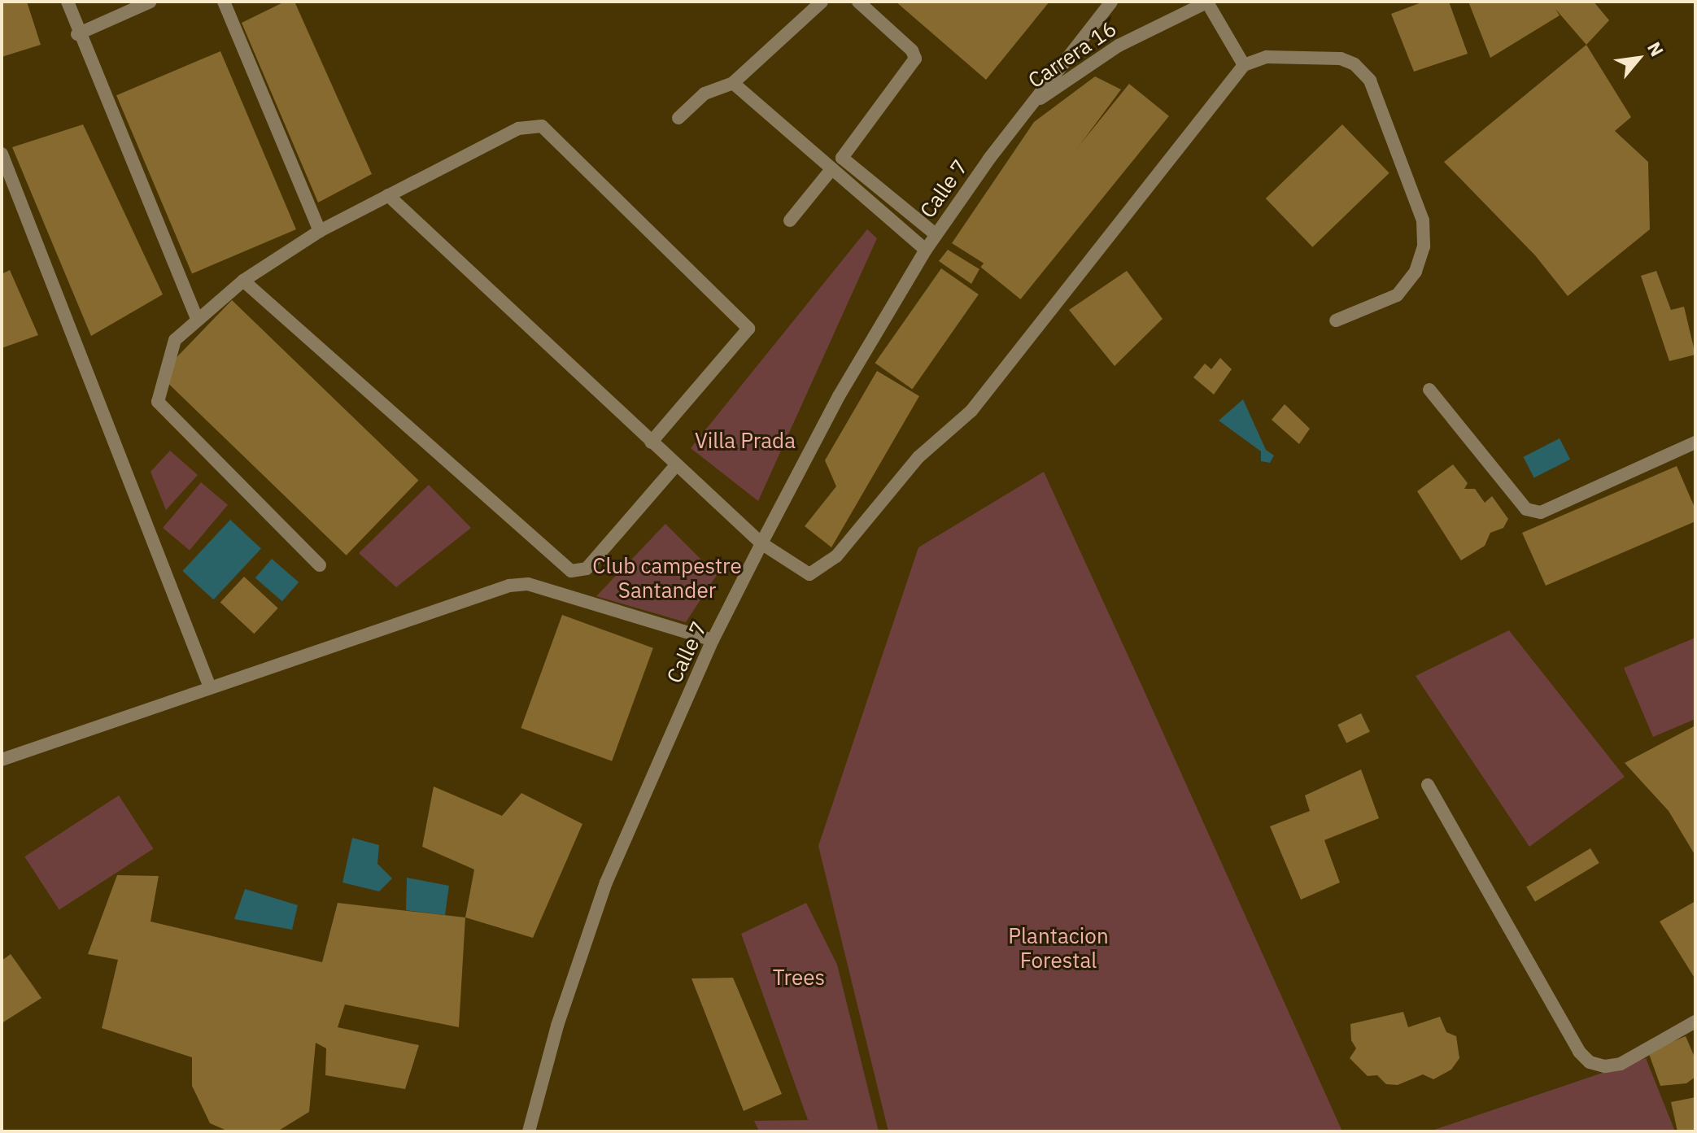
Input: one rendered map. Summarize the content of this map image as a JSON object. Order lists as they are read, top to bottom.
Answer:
{
  "streets": {
    "street": ["Carrera 16", "Calle 7"]
  },
  "crossings": [
    ["Carrera 16", "Calle 7"]
  ],
  "parks": [
    "Villa Prada",
    "Club campestre Santander",
    "Plantacion Forestal",
    "Trees"
  ],
  "north": "top right"
}
